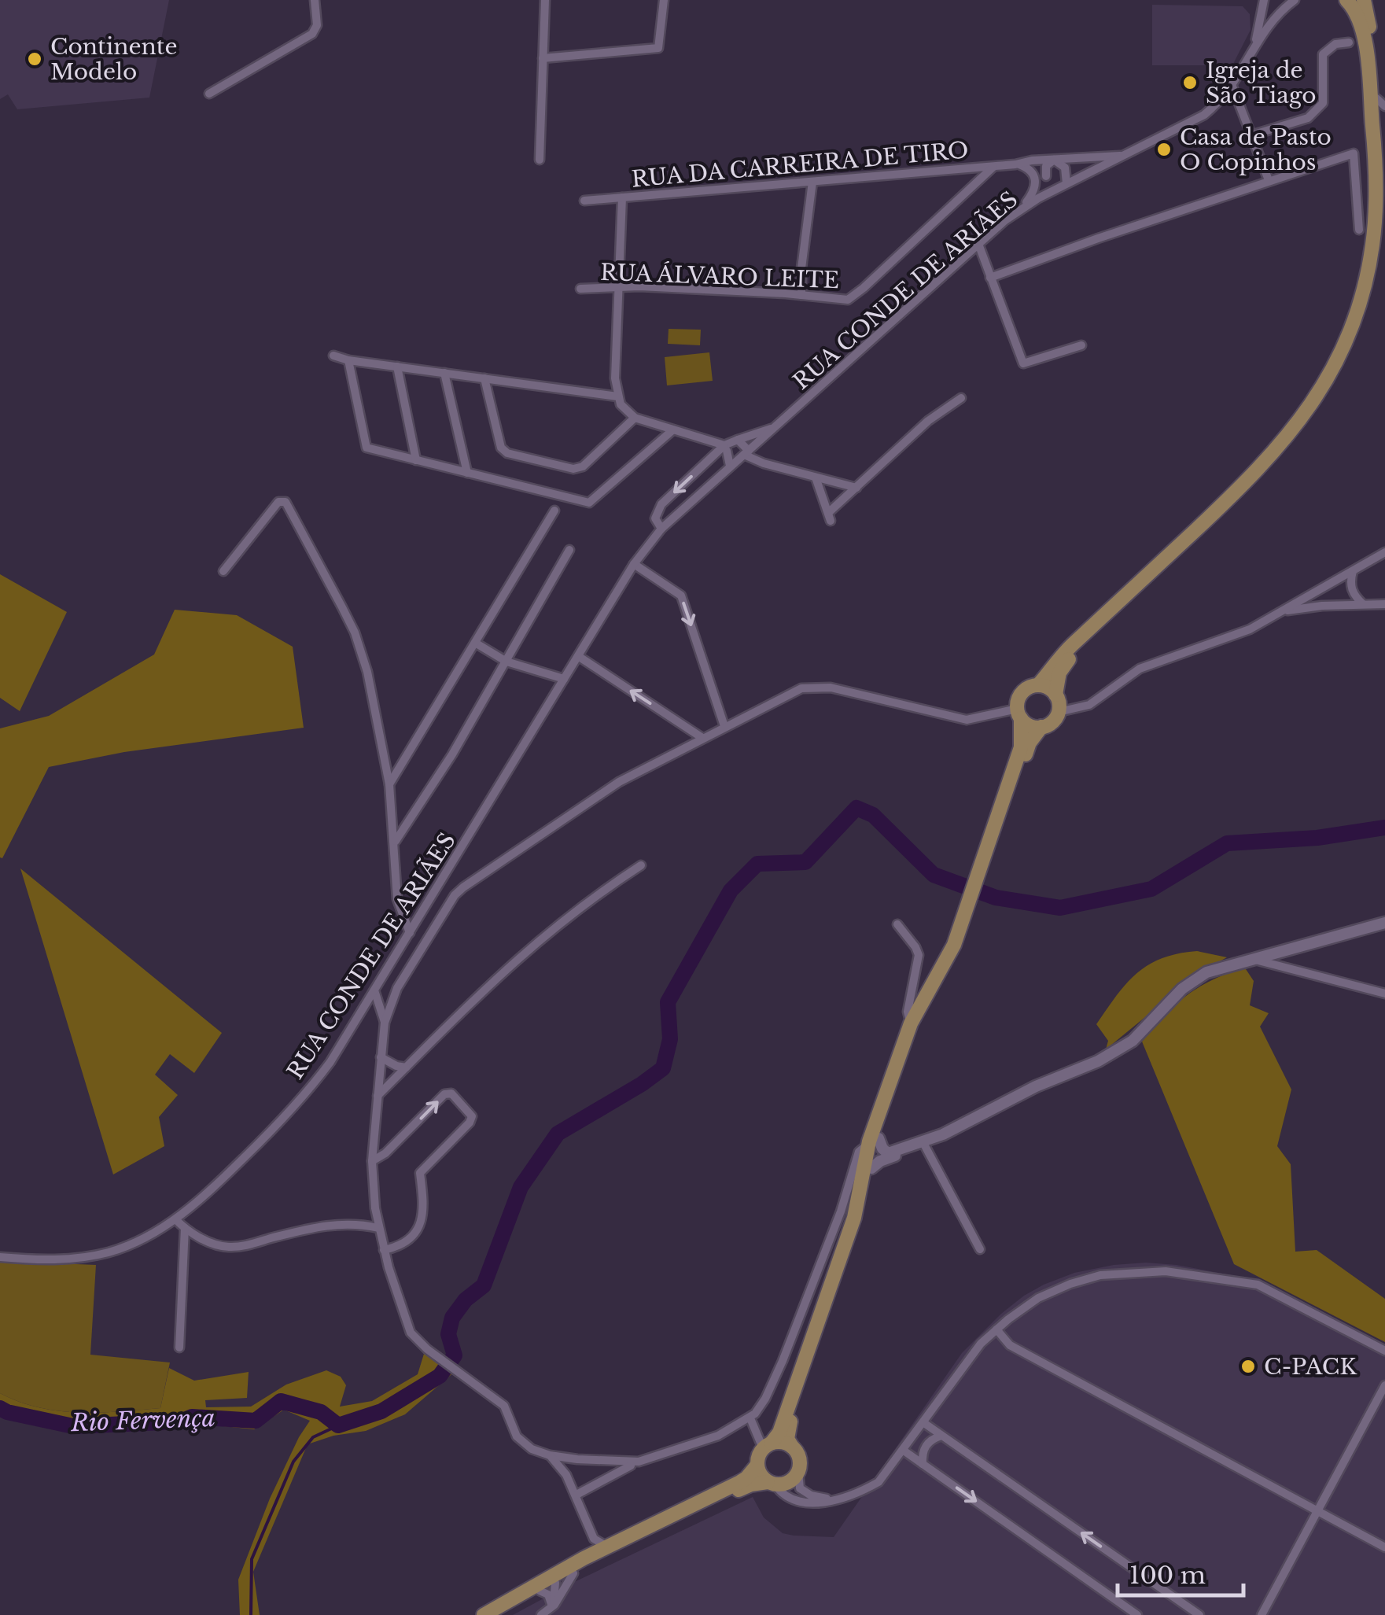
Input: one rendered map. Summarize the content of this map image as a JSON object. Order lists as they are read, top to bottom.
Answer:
{
  "streets": {
    "street": ["RUA DA CARREIRA DE TIRO", "RUA ÁLVARO LEITE", "RUA CONDE DE ARIÃES"]
  },
  "crossings": [
    ["RUA DA CARREIRA DE TIRO", "RUA ÁLVARO LEITE"],
    ["RUA DA CARREIRA DE TIRO", "RUA CONDE DE ARIÃES"]
  ],
  "water": ["Rio Fervença"],
  "places": [
    "Continente Modelo",
    "Igreja de São Tiago",
    "Casa de Pasto O Copinhos",
    "C-PACK"
  ],
  "scale_bar": "100 m"
}
